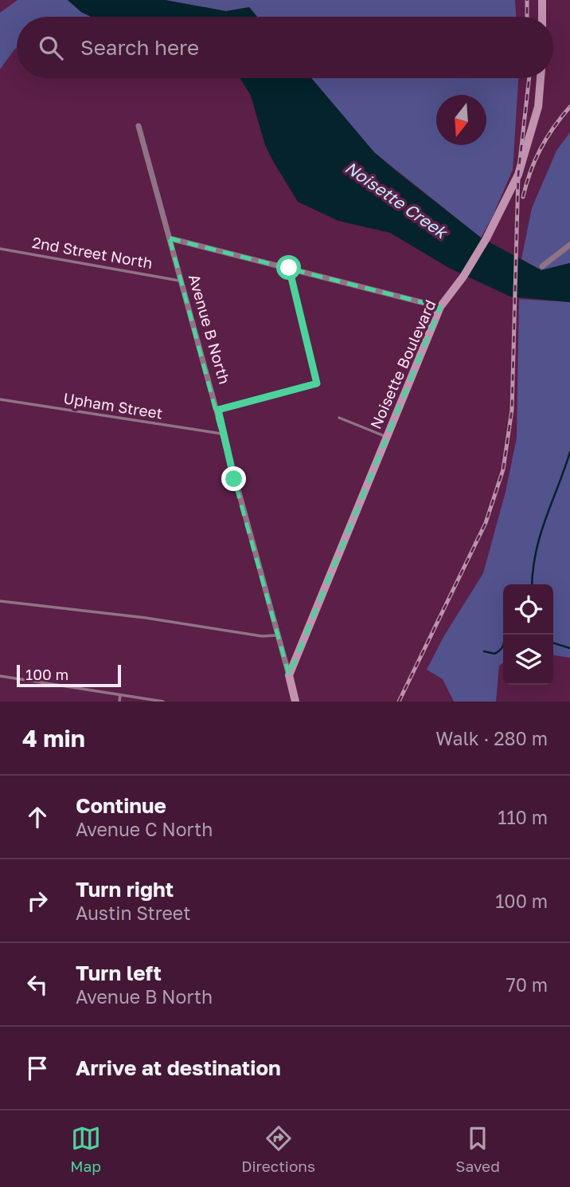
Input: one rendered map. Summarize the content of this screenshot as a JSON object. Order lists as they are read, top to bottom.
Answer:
{
  "streets": {
    "street": ["2nd Street North", "Avenue B North", "Noisette Boulevard"],
    "lane": ["Upham Street"]
  },
  "crossings": [
    ["2nd Street North", "Avenue B North"],
    ["2nd Street North", "Noisette Boulevard"],
    ["Avenue B North", "Noisette Boulevard"],
    ["Avenue B North", "Upham Street"]
  ],
  "water": ["Noisette Creek"],
  "scale_bar": "100 m",
  "north": "bottom",
  "page": {
    "search": "Search here",
    "scale": "100 m",
    "heading": ["4 min", "Walk · 280 m"],
    "list": [
      ["Continue", "Avenue C North", "110 m"],
      ["Turn right", "Austin Street", "100 m"],
      ["Turn left", "Avenue B North", "70 m"],
      "Arrive at destination"
    ],
    "nav": ["Map", "Directions", "Saved"]
  }
}
